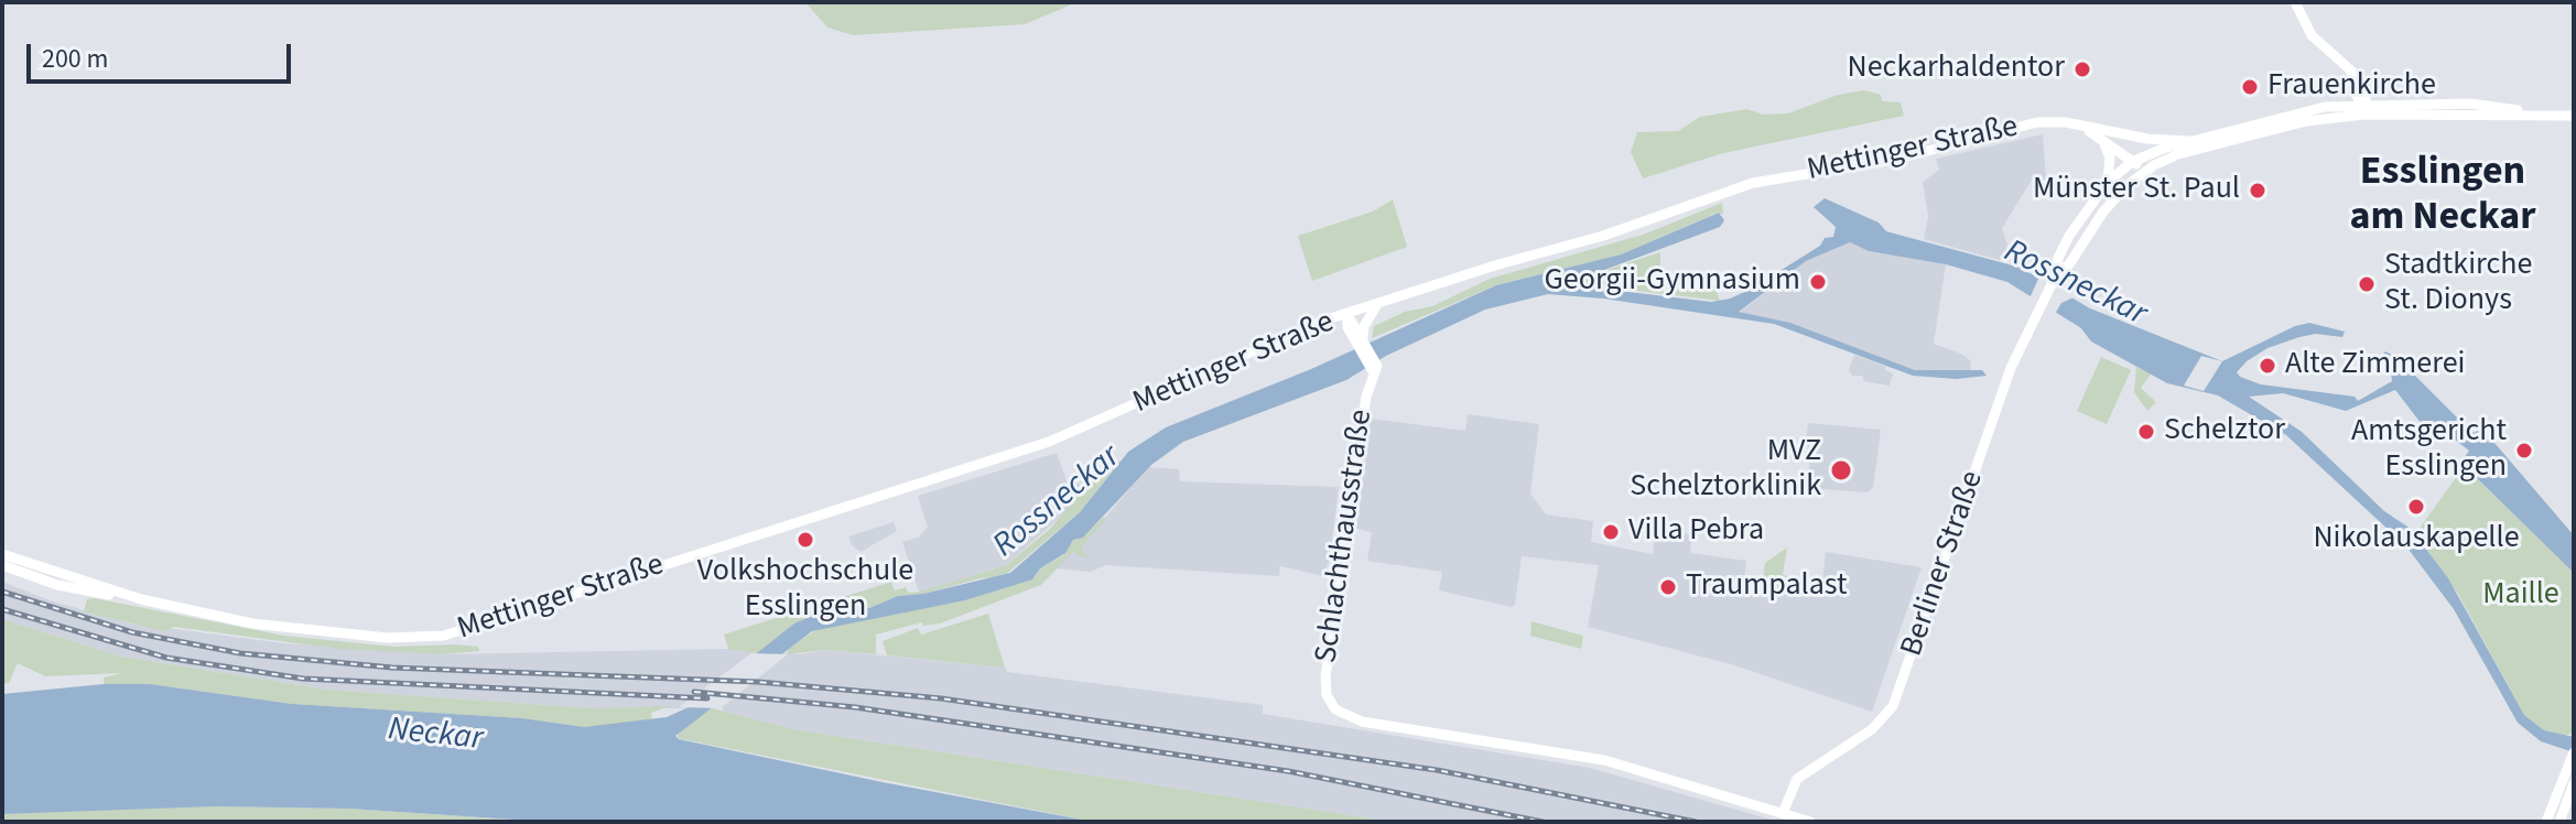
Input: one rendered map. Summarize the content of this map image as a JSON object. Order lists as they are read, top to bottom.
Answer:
{
  "streets": {
    "main road": ["Mettinger Straße", "Schlachthausstraße", "Berliner Straße"]
  },
  "crossings": [
    ["Mettinger Straße", "Schlachthausstraße"],
    ["Mettinger Straße", "Berliner Straße"],
    ["Schlachthausstraße", "Berliner Straße"]
  ],
  "districts": ["Esslingen am Neckar"],
  "water": ["Rossneckar", "Neckar"],
  "parks": ["Maille"],
  "places": [
    "Neckarhaldentor",
    "Frauenkirche",
    "Münster St. Paul",
    "Georgii-Gymnasium",
    "Stadtkirche St. Dionys",
    "Alte Zimmerei",
    "Schelztor",
    "Amtsgericht Esslingen",
    "MVZ Schelztorklinik",
    "Nikolauskapelle",
    "Villa Pebra",
    "Volkshochschule Esslingen",
    "Traumpalast"
  ],
  "scale_bar": "200 m"
}
